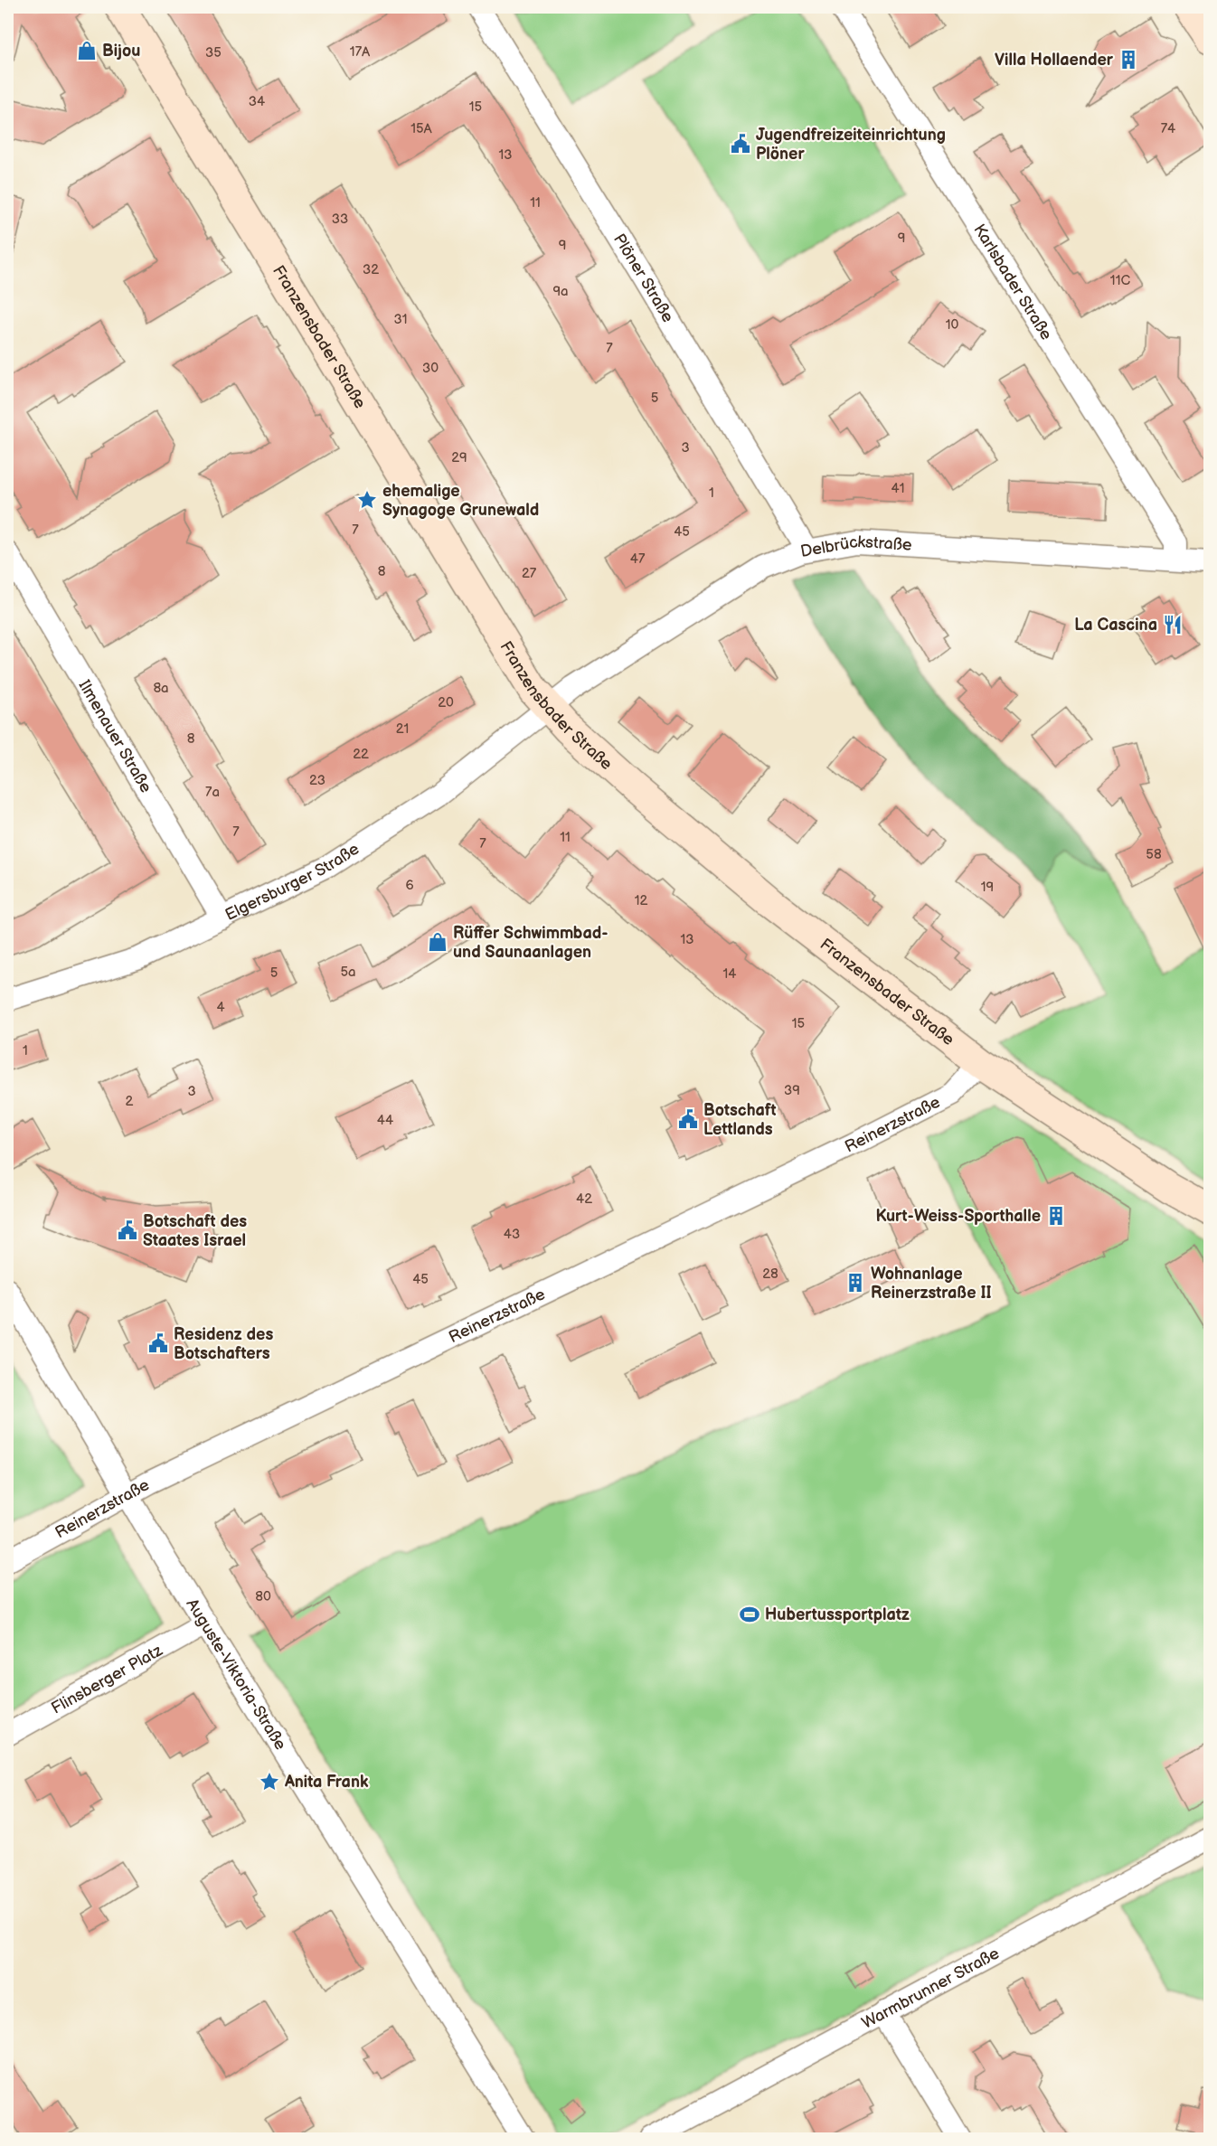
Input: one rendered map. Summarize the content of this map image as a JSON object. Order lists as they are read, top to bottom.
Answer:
{
  "streets": {
    "street": [
      "Plöner Straße",
      "Karlsbader Straße",
      "Franzensbader Straße",
      "Delbrückstraße",
      "Ilmenauer Straße",
      "Elgersburger Straße",
      "Reinerzstraße",
      "Auguste-Viktoria-Straße",
      "Flinsberger Platz",
      "Warmbrunner Straße"
    ]
  },
  "crossings": [
    ["Plöner Straße", "Delbrückstraße"],
    ["Karlsbader Straße", "Delbrückstraße"],
    ["Franzensbader Straße", "Delbrückstraße"],
    ["Franzensbader Straße", "Elgersburger Straße"],
    ["Franzensbader Straße", "Reinerzstraße"],
    ["Delbrückstraße", "Elgersburger Straße"],
    ["Ilmenauer Straße", "Elgersburger Straße"],
    ["Reinerzstraße", "Auguste-Viktoria-Straße"],
    ["Auguste-Viktoria-Straße", "Flinsberger Platz"]
  ],
  "places": {
    "shop": ["Bijou", "Rüffer Schwimmbad- und Saunaanlagen"],
    "building": ["Villa Hollaender", "Kurt-Weiss-Sporthalle", "Wohnanlage Reinerzstraße II"],
    "public building": [
      "Jugendfreizeiteinrichtung Plöner",
      "Botschaft Lettlands",
      "Botschaft des Staates Israel",
      "Residenz des Botschafters"
    ],
    "place": ["ehemalige Synagoge Grunewald", "Anita Frank"],
    "restaurant": ["La Cascina"],
    "sports": ["Hubertussportplatz"]
  },
  "house_numbers": [
    "17A",
    "35",
    "34",
    "15",
    "15A",
    "74",
    "13",
    "11",
    "33",
    "9",
    "9",
    "32",
    "11C",
    "9a",
    "31",
    "10",
    "7",
    "30",
    "5",
    "3",
    "29",
    "41",
    "1",
    "7",
    "45",
    "47",
    "8",
    "27",
    "8a",
    "20",
    "21",
    "8",
    "22",
    "23",
    "7a",
    "7",
    "11",
    "7",
    "58",
    "6",
    "19",
    "12",
    "13",
    "5a",
    "5",
    "14",
    "4",
    "15",
    "1",
    "39",
    "3",
    "2",
    "44",
    "42",
    "43",
    "28",
    "45",
    "80"
  ]
}
